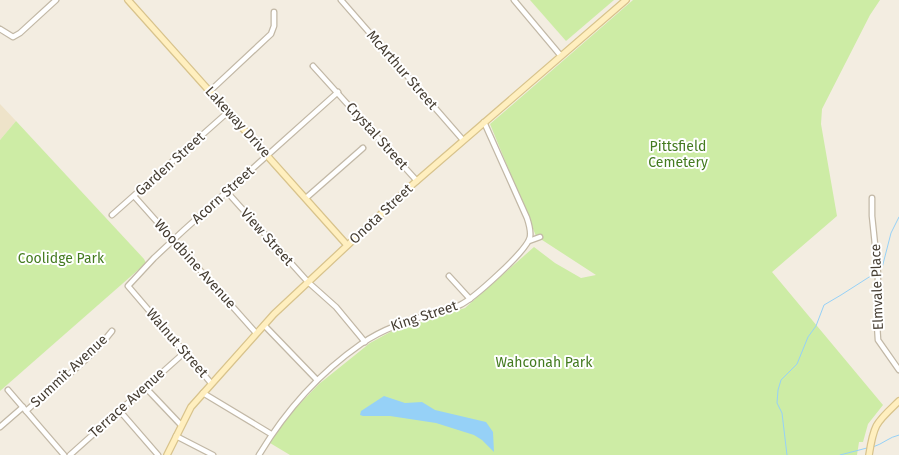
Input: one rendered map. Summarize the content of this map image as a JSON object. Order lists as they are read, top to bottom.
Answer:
{
  "streets": {
    "street": [
      "McArthur Street",
      "Lakeway Drive",
      "Crystal Street",
      "Garden Street",
      "Acorn Street",
      "Onota Street",
      "View Street",
      "Woodbine Avenue",
      "Elmvale Place",
      "King Street",
      "Walnut Street",
      "Summit Avenue",
      "Terrace Avenue"
    ]
  },
  "crossings": [
    ["McArthur Street", "Onota Street"],
    ["Lakeway Drive", "Garden Street"],
    ["Lakeway Drive", "Acorn Street"],
    ["Lakeway Drive", "Onota Street"],
    ["Crystal Street", "Acorn Street"],
    ["Crystal Street", "Onota Street"],
    ["Garden Street", "Woodbine Avenue"],
    ["Acorn Street", "View Street"],
    ["Acorn Street", "Woodbine Avenue"],
    ["Acorn Street", "Walnut Street"],
    ["Onota Street", "View Street"],
    ["Onota Street", "Woodbine Avenue"],
    ["Onota Street", "Walnut Street"],
    ["View Street", "King Street"],
    ["Walnut Street", "Terrace Avenue"]
  ],
  "parks": ["Pittsfield Cemetery", "Coolidge Park", "Wahconah Park"]
}
